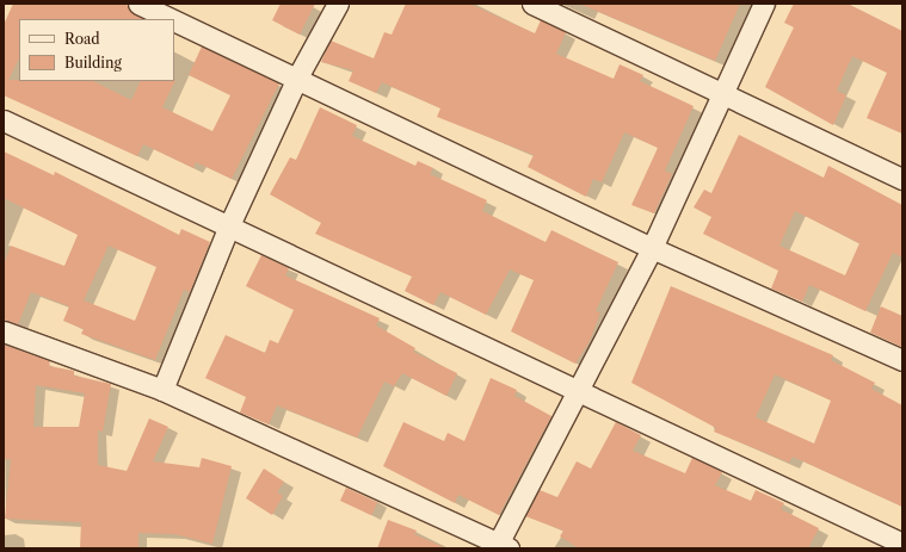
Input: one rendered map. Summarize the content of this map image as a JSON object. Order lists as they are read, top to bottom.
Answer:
{
  "legend": ["Road", "Building"]
}
